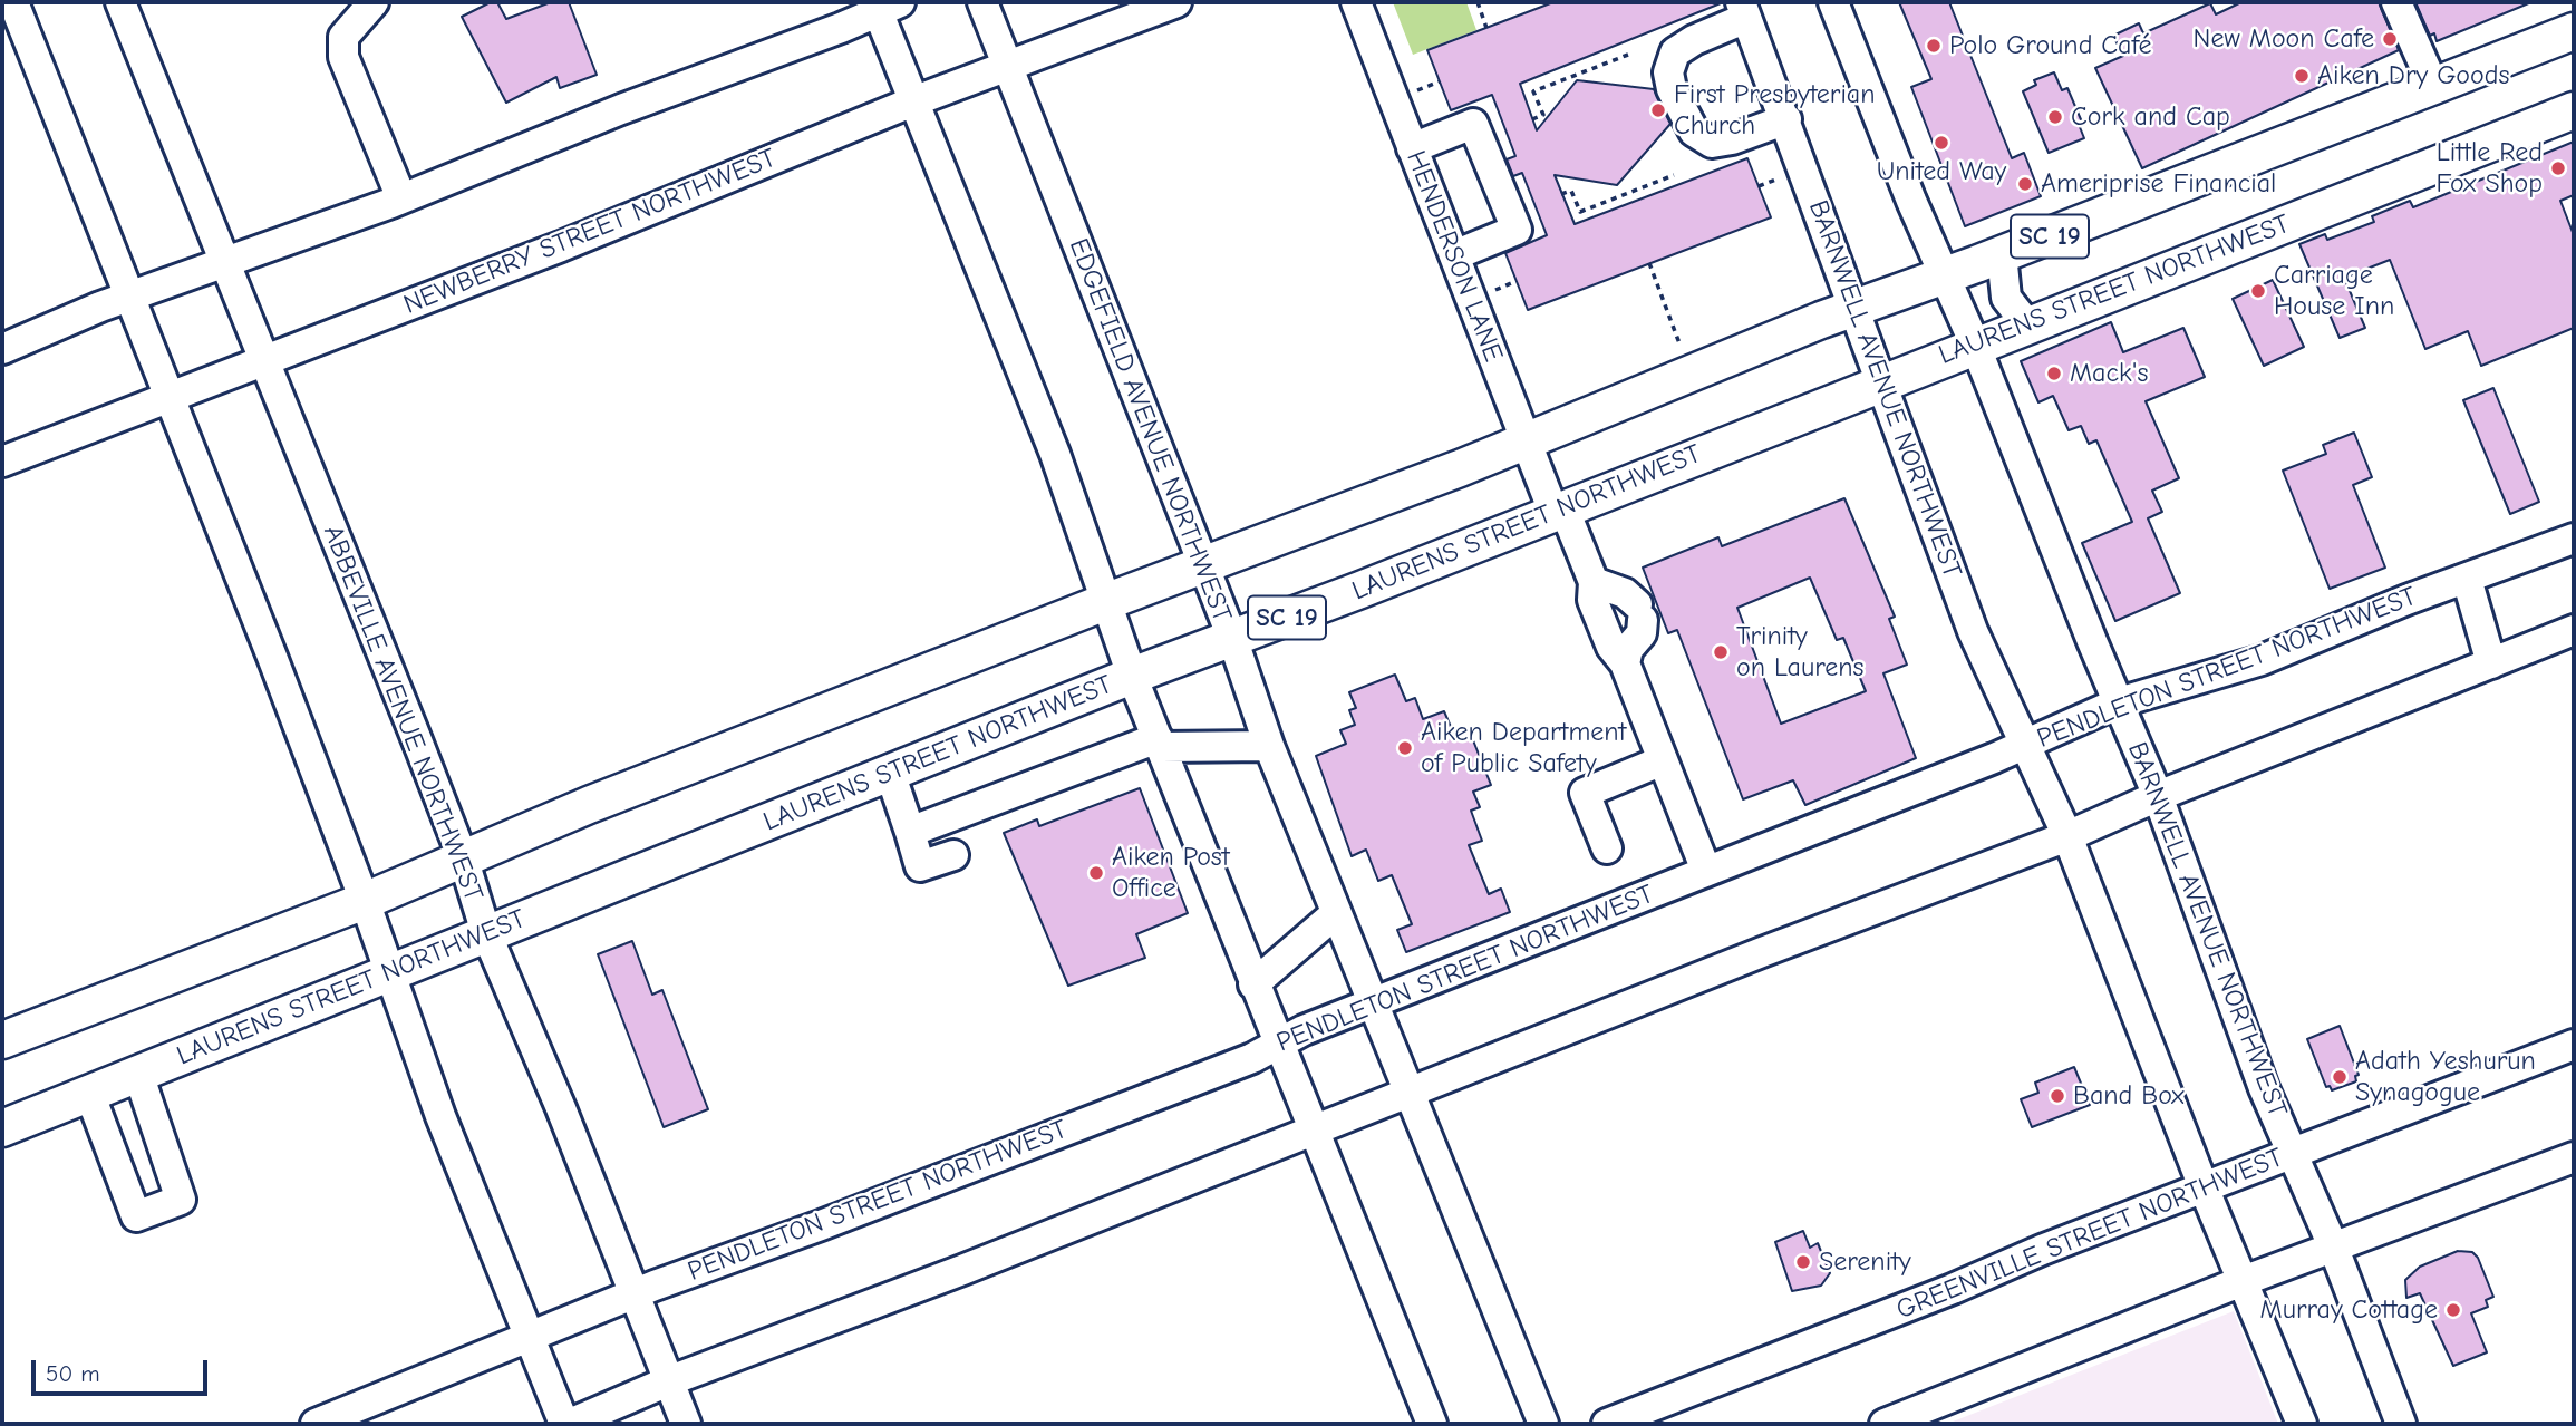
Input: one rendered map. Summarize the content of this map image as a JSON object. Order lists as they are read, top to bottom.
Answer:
{
  "streets": {
    "main road": ["SC 19", "LAURENS STREET NORTHWEST"],
    "street": [
      "NEWBERRY STREET NORTHWEST",
      "HENDERSON LANE",
      "BARNWELL AVENUE NORTHWEST",
      "EDGEFIELD AVENUE NORTHWEST",
      "PENDLETON STREET NORTHWEST",
      "ABBEVILLE AVENUE NORTHWEST",
      "GREENVILLE STREET NORTHWEST"
    ]
  },
  "crossings": [
    ["NEWBERRY STREET NORTHWEST", "EDGEFIELD AVENUE NORTHWEST"],
    ["NEWBERRY STREET NORTHWEST", "ABBEVILLE AVENUE NORTHWEST"],
    ["SC 19", "HENDERSON LANE"],
    ["SC 19", "BARNWELL AVENUE NORTHWEST"],
    ["SC 19", "EDGEFIELD AVENUE NORTHWEST"],
    ["SC 19", "ABBEVILLE AVENUE NORTHWEST"],
    ["HENDERSON LANE", "LAURENS STREET NORTHWEST"],
    ["HENDERSON LANE", "PENDLETON STREET NORTHWEST"],
    ["LAURENS STREET NORTHWEST", "BARNWELL AVENUE NORTHWEST"],
    ["LAURENS STREET NORTHWEST", "EDGEFIELD AVENUE NORTHWEST"],
    ["LAURENS STREET NORTHWEST", "ABBEVILLE AVENUE NORTHWEST"],
    ["BARNWELL AVENUE NORTHWEST", "PENDLETON STREET NORTHWEST"],
    ["BARNWELL AVENUE NORTHWEST", "GREENVILLE STREET NORTHWEST"],
    ["EDGEFIELD AVENUE NORTHWEST", "PENDLETON STREET NORTHWEST"],
    ["PENDLETON STREET NORTHWEST", "ABBEVILLE AVENUE NORTHWEST"]
  ],
  "places": [
    "New Moon Cafe",
    "Polo Ground Café",
    "Aiken Dry Goods",
    "First Presbyterian Church",
    "Cork and Cap",
    "United Way",
    "Little Red Fox Shop",
    "Ameriprise Financial",
    "Carriage House Inn",
    "Mack's",
    "Trinity on Laurens",
    "Aiken Department of Public Safety",
    "Aiken Post Office",
    "Adath Yeshurun Synagogue",
    "Band Box",
    "Serenity",
    "Murray Cottage"
  ],
  "scale_bar": "50 m"
}
